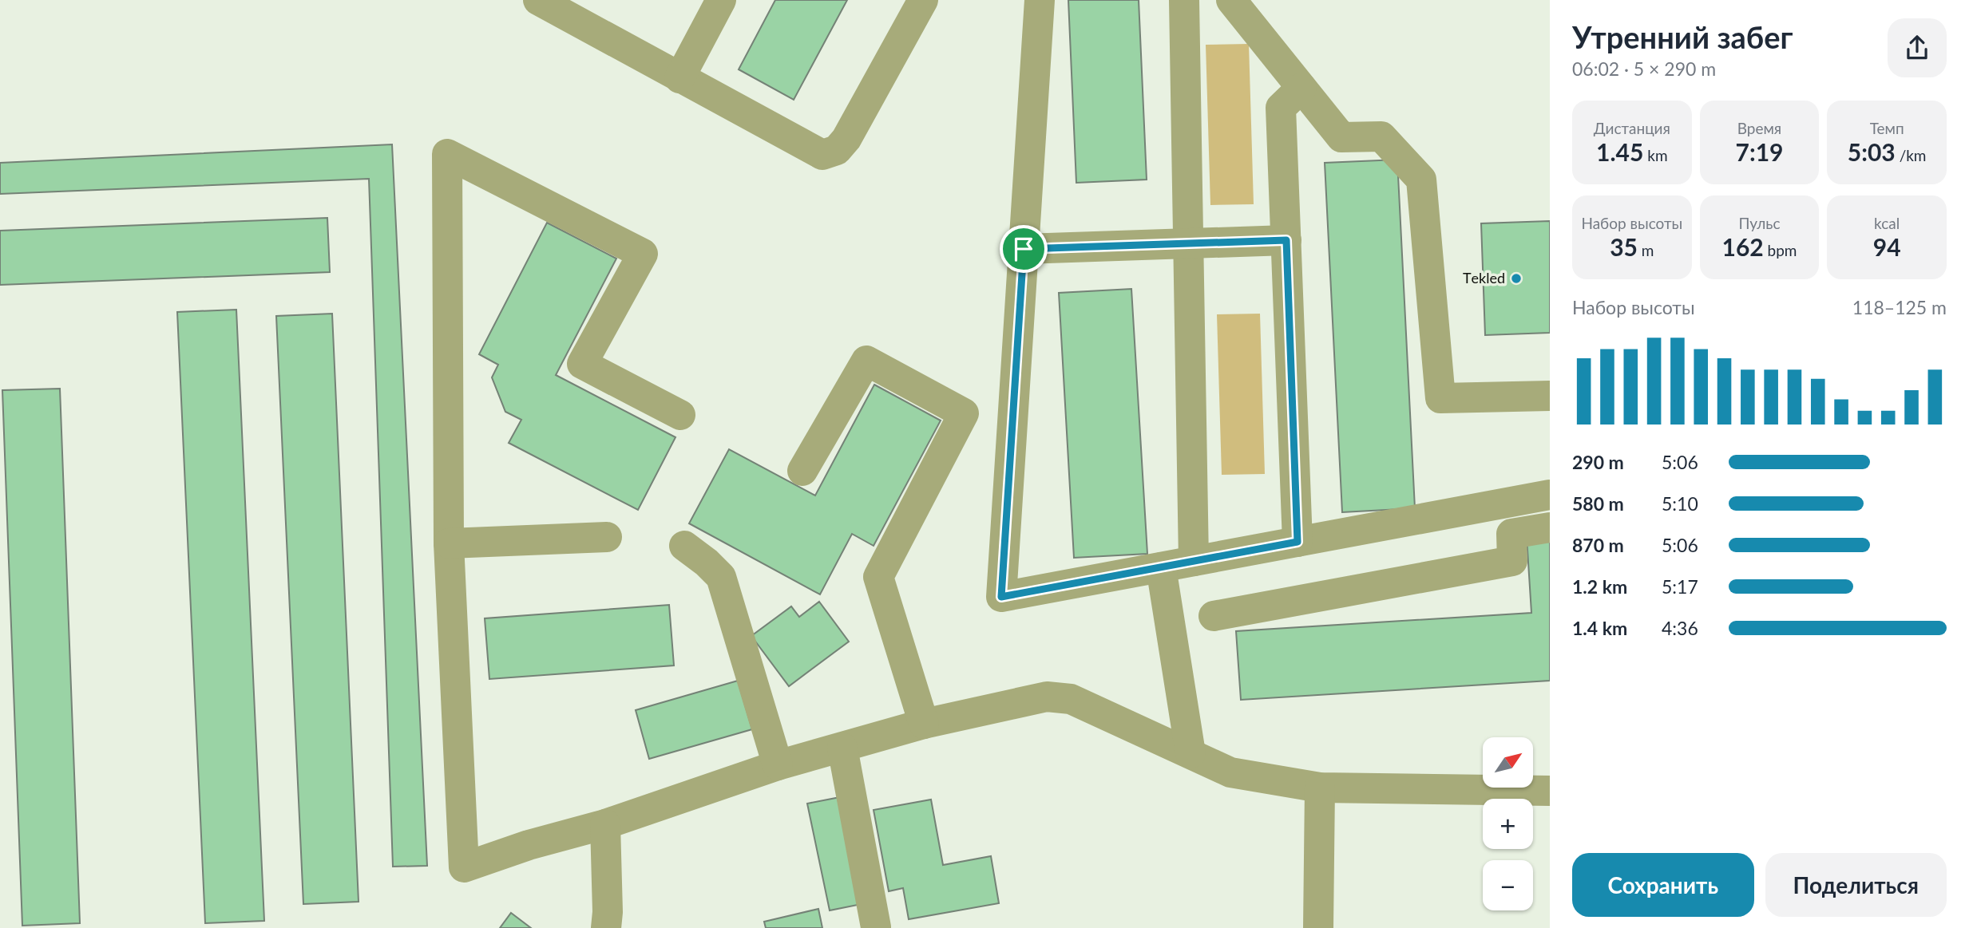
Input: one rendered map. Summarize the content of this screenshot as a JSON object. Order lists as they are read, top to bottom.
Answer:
{
  "places": ["Тekled"],
  "north": "top right",
  "page": {
    "heading": ["Утренний забег", "06:02 · 5 × 290 m"],
    "stats": [
      ["Дистанция", "1.45 km"],
      ["Время", "7:19"],
      ["Темп", "5:03 /km"],
      ["Набор высоты", "35 m"],
      ["Пульс", "162 bpm"],
      ["kcal", "94"]
    ],
    "chart": ["Набор высоты", "118–125 m"],
    "list": [
      {
        "name": "290 m",
        "note": "5:06"
      },
      {
        "name": "580 m",
        "note": "5:10"
      },
      {
        "name": "870 m",
        "note": "5:06"
      },
      {
        "name": "1.2 km",
        "note": "5:17"
      },
      {
        "name": "1.4 km",
        "note": "4:36"
      }
    ],
    "map_buttons": ["+", "−"],
    "buttons": ["Сохранить", "Поделиться"]
  }
}
